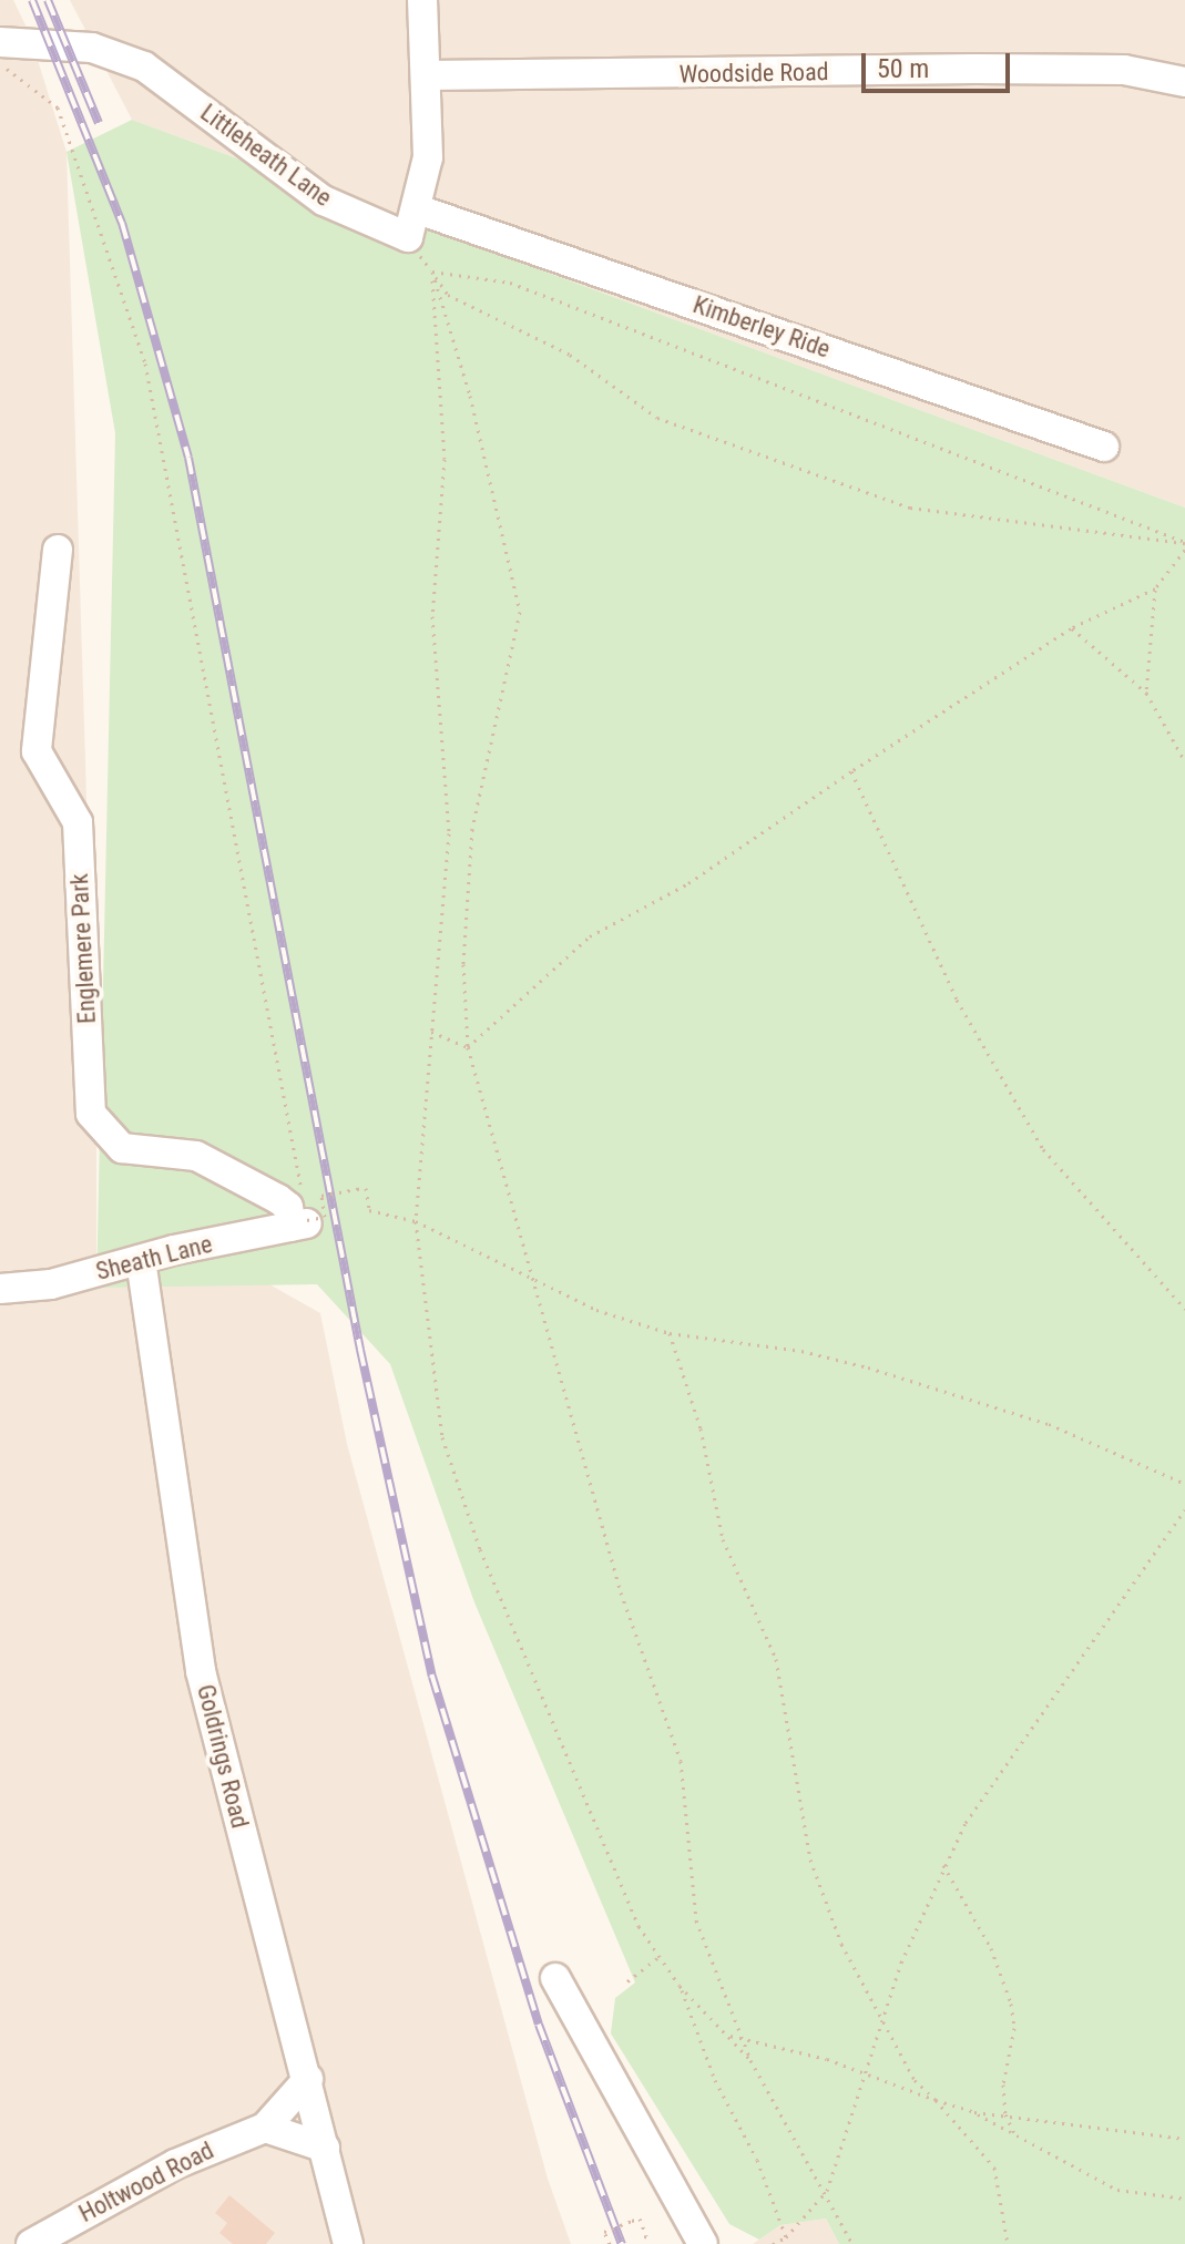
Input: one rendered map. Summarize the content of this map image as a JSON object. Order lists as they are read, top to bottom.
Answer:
{
  "streets": {
    "street": [
      "Woodside Road",
      "Littleheath Lane",
      "Kimberley Ride",
      "Englemere Park",
      "Sheath Lane",
      "Goldrings Road",
      "Holtwood Road"
    ]
  },
  "crossings": [
    ["Englemere Park", "Sheath Lane"],
    ["Sheath Lane", "Goldrings Road"],
    ["Goldrings Road", "Holtwood Road"]
  ],
  "scale_bar": "50 m"
}
